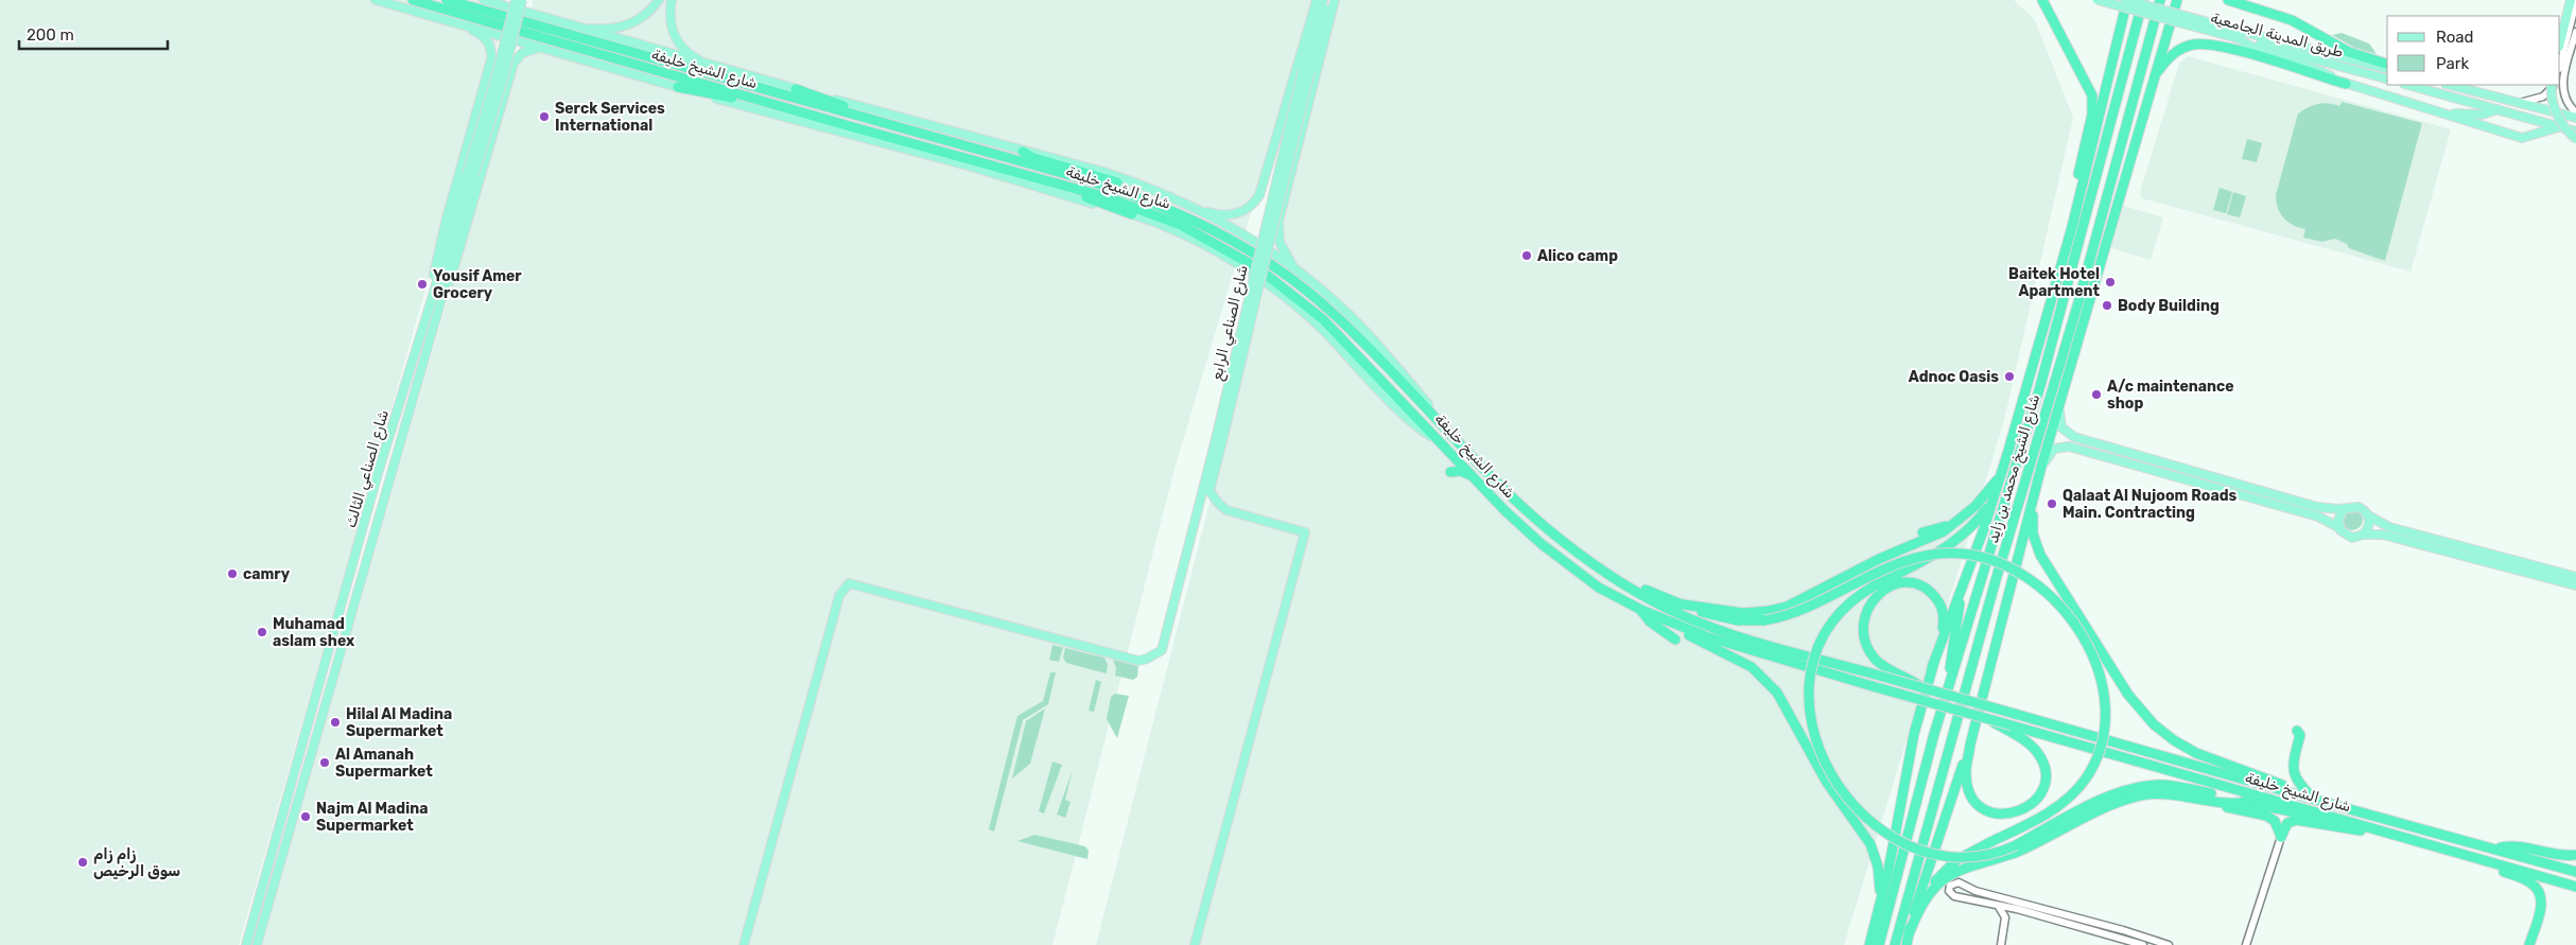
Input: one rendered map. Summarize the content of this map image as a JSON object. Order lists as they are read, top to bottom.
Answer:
{
  "streets": {
    "highway": ["شارع الشيخ خليفة", "شارع الشيخ محمد بن زايد"],
    "main road": ["طريق المدينة الجامعية", "شارع الصناعي الرابع", "شارع الصناعي الثالث"]
  },
  "places": [
    "Serck Services International",
    "Alico camp",
    "Baitek Hotel Apartment",
    "Yousif Amer Grocery",
    "Body Building",
    "Adnoc Oasis",
    "A/c maintenance shop",
    "Qalaat Al Nujoom Roads Main. Contracting",
    "camry",
    "Muhamad aslam shex",
    "Hilal Al Madina Supermarket",
    "Al Amanah Supermarket",
    "Najm Al Madina Supermarket",
    "زام زام سوق الرخيص"
  ],
  "legend": ["Road", "Park"],
  "scale_bar": "200 m"
}
